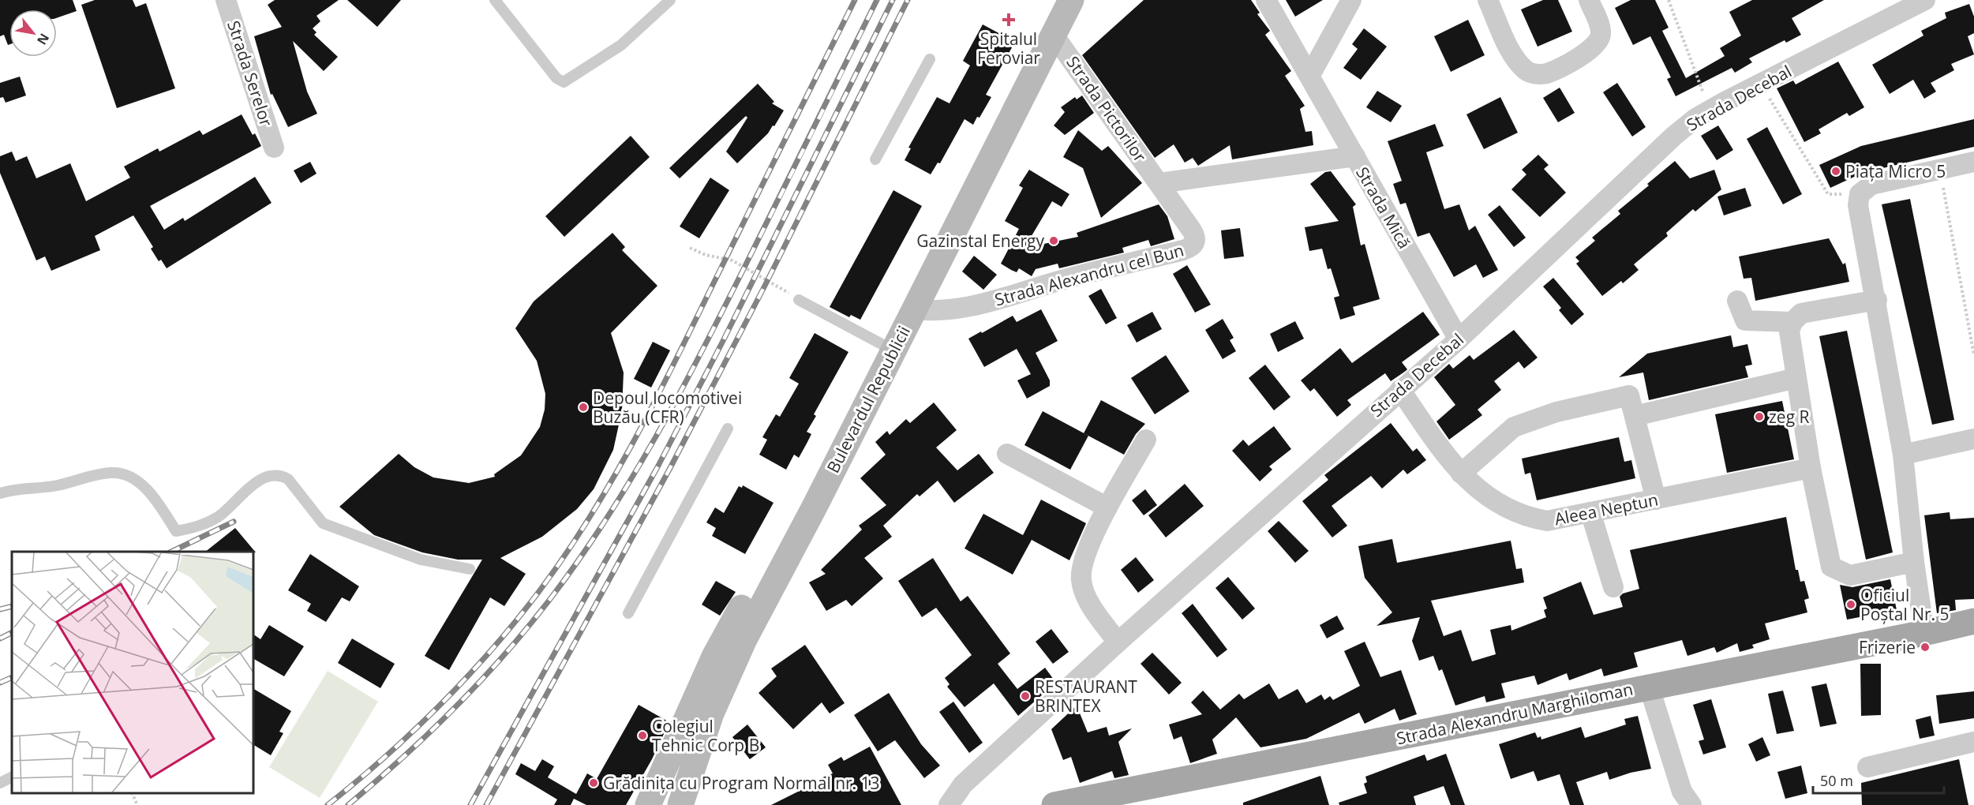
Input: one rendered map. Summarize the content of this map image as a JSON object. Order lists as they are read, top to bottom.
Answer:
{
  "streets": {
    "main road": ["Bulevardul Republicii", "Strada Alexandru Marghiloman"],
    "street": [
      "Strada Serelor",
      "Strada Decebal",
      "Strada Pictorilor",
      "Strada Mică",
      "Strada Alexandru cel Bun",
      "Aleea Neptun"
    ]
  },
  "crossings": [
    ["Strada Decebal", "Strada Mică"],
    ["Strada Decebal", "Aleea Neptun"],
    ["Strada Pictorilor", "Strada Alexandru cel Bun"],
    ["Strada Pictorilor", "Bulevardul Republicii"],
    ["Strada Alexandru cel Bun", "Bulevardul Republicii"]
  ],
  "places": {
    "health": ["Spitalul Feroviar"],
    "other": [
      "Piața Micro 5",
      "Gazinstal Energy",
      "Depoul locomotivei Buzău (CFR)",
      "zeg R",
      "Oficiul Poștal Nr. 5",
      "Frizerie",
      "RESTAURANT BRINTEX",
      "Colegiul Tehnic Corp B",
      "Grădinița cu Program Normal nr. 13"
    ]
  },
  "scale_bar": "50 m",
  "north": "bottom right"
}
